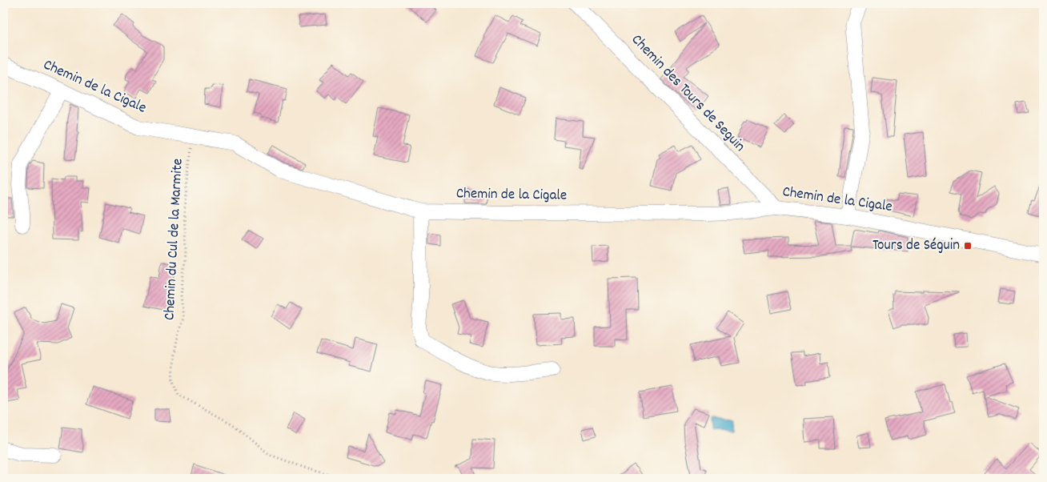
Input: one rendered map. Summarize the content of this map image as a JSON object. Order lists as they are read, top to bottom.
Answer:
{
  "streets": {
    "street": ["Chemin de la Cigale", "Chemin des Tours de Seguin"],
    "path": ["Chemin du Cul de la Marmite"]
  },
  "crossings": [
    ["Chemin de la Cigale", "Chemin des Tours de Seguin"],
    ["Chemin de la Cigale", "Chemin du Cul de la Marmite"]
  ],
  "places": {
    "transit": ["Tours de Séguin"]
  }
}
